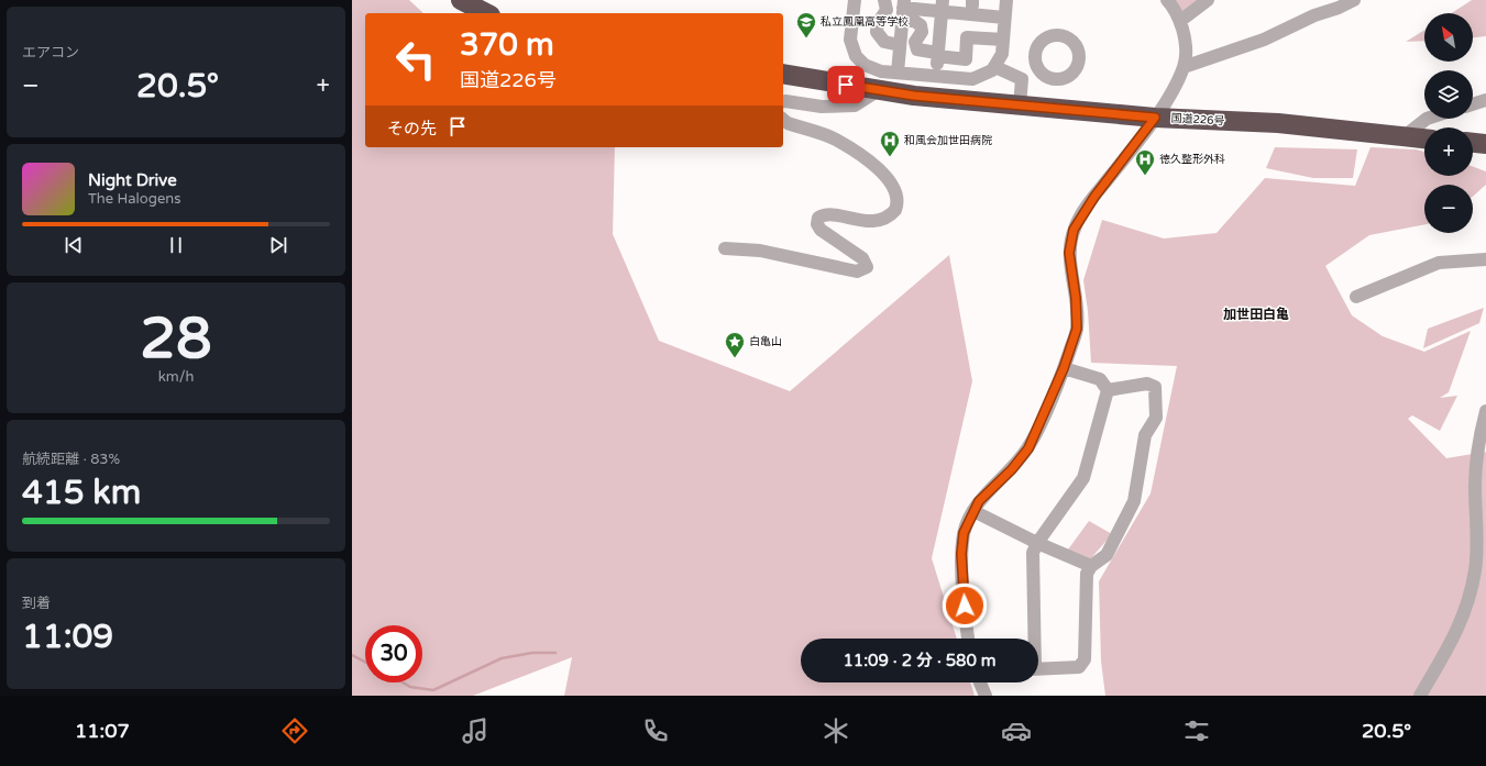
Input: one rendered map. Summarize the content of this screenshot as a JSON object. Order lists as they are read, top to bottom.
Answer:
{
  "streets": {
    "highway": ["国道226号"]
  },
  "districts": ["加世田白亀"],
  "places": {
    "school or university": ["私立鳳凰高等学校"],
    "hospital": ["和風会加世田病院", "徳久整形外科"],
    "place": ["白亀山"]
  },
  "north": "top left",
  "page": {
    "tile": [
      "エアコン",
      ["28", "km/h"],
      ["航続距離 · 83%", "415 km"],
      ["到着", "11:09"]
    ],
    "map_buttons": ["+", "−"],
    "turn": ["370 m", "国道226号"],
    "heat": ["−", "20.5°", "+"],
    "then": "その先",
    "song": ["Night Drive", "The Halogens"],
    "limit": "30",
    "trip": "11:09 · 2 分 · 580 m",
    "tabs": ["11:07", "20.5°"]
  }
}
